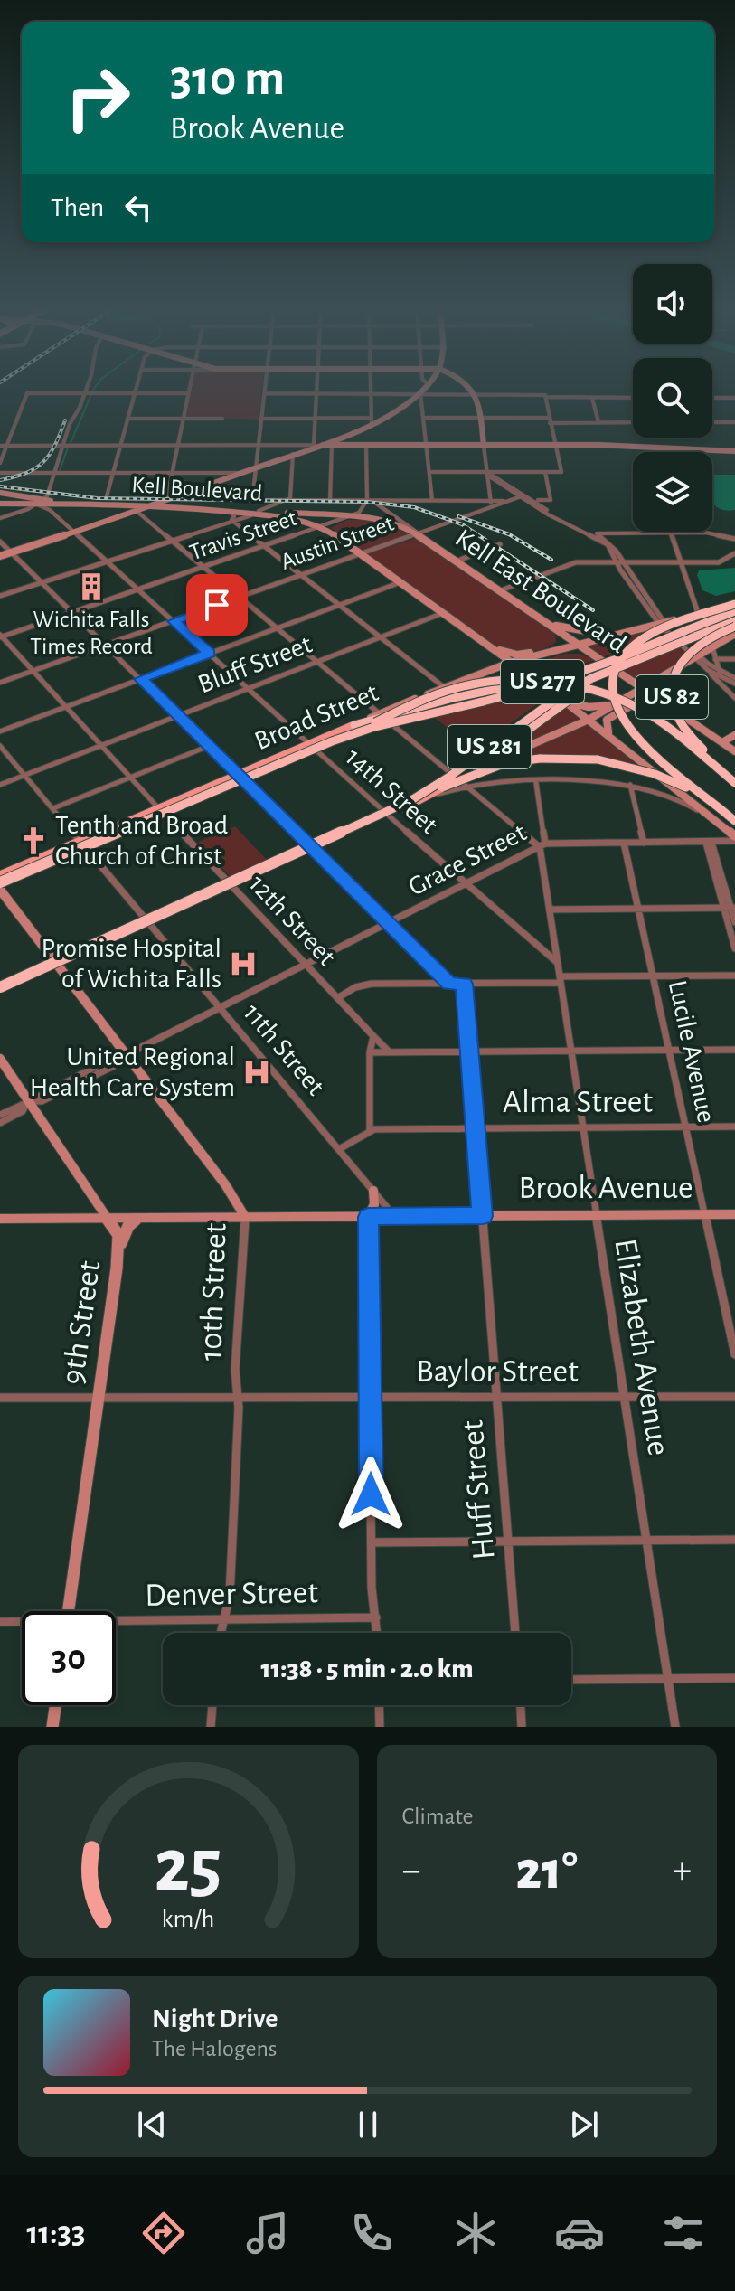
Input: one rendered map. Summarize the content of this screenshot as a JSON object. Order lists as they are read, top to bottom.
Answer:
{
  "streets": {
    "highway": ["US 277", "US 82", "US 281"],
    "main road": [
      "Kell Boulevard",
      "Kell East Boulevard",
      "Broad Street",
      "Brook Avenue",
      "10th Street",
      "9th Street"
    ],
    "street": [
      "Travis Street",
      "Austin Street",
      "Bluff Street",
      "14th Street",
      "Grace Street",
      "12th Street",
      "11th Street",
      "Lucile Avenue",
      "Alma Street",
      "Elizabeth Avenue",
      "Baylor Street",
      "Huff Street",
      "Denver Street"
    ]
  },
  "crossings": [
    ["Kell Boulevard", "Travis Street"],
    ["Kell Boulevard", "Austin Street"],
    ["Kell Boulevard", "Kell East Boulevard"],
    ["Kell Boulevard", "Bluff Street"],
    ["Kell Boulevard", "Broad Street"],
    ["Kell Boulevard", "US 281"],
    ["Kell Boulevard", "14th Street"],
    ["Kell Boulevard", "Grace Street"],
    ["Travis Street", "Kell East Boulevard"],
    ["Travis Street", "14th Street"],
    ["Travis Street", "12th Street"],
    ["Austin Street", "Kell East Boulevard"],
    ["Austin Street", "14th Street"],
    ["Austin Street", "12th Street"],
    ["Kell East Boulevard", "Broad Street"],
    ["Bluff Street", "14th Street"],
    ["Bluff Street", "12th Street"],
    ["Bluff Street", "11th Street"],
    ["US 277", "US 281"],
    ["US 82", "Broad Street"],
    ["US 82", "US 281"],
    ["Broad Street", "14th Street"],
    ["Broad Street", "12th Street"],
    ["Broad Street", "11th Street"],
    ["14th Street", "Grace Street"],
    ["14th Street", "Elizabeth Avenue"],
    ["Grace Street", "12th Street"],
    ["Grace Street", "11th Street"],
    ["Grace Street", "Lucile Avenue"],
    ["Grace Street", "10th Street"],
    ["Grace Street", "9th Street"],
    ["Grace Street", "Elizabeth Avenue"],
    ["11th Street", "Brook Avenue"],
    ["Lucile Avenue", "Alma Street"],
    ["Lucile Avenue", "Brook Avenue"],
    ["Alma Street", "Elizabeth Avenue"],
    ["Alma Street", "Huff Street"],
    ["Brook Avenue", "10th Street"],
    ["Brook Avenue", "9th Street"],
    ["Brook Avenue", "Elizabeth Avenue"],
    ["Brook Avenue", "Huff Street"],
    ["10th Street", "Baylor Street"],
    ["10th Street", "Denver Street"],
    ["9th Street", "Baylor Street"],
    ["Elizabeth Avenue", "Baylor Street"],
    ["Baylor Street", "Huff Street"]
  ],
  "places": {
    "building": ["Wichita Falls Times Record"],
    "church": ["Tenth and Broad Church of Christ"],
    "hospital": ["Promise Hospital of Wichita Falls", "United Regional Health Care System"]
  },
  "page": {
    "turn": ["310 m", "Brook Avenue"],
    "then": "Then",
    "limit": "30",
    "trip": "11:38 · 5 min · 2.0 km",
    "tile": "Climate",
    "heat": ["−", "21°", "+"],
    "song": ["Night Drive", "The Halogens"],
    "tabs": "11:33",
    "gauge": ["25", "km/h"]
  }
}
